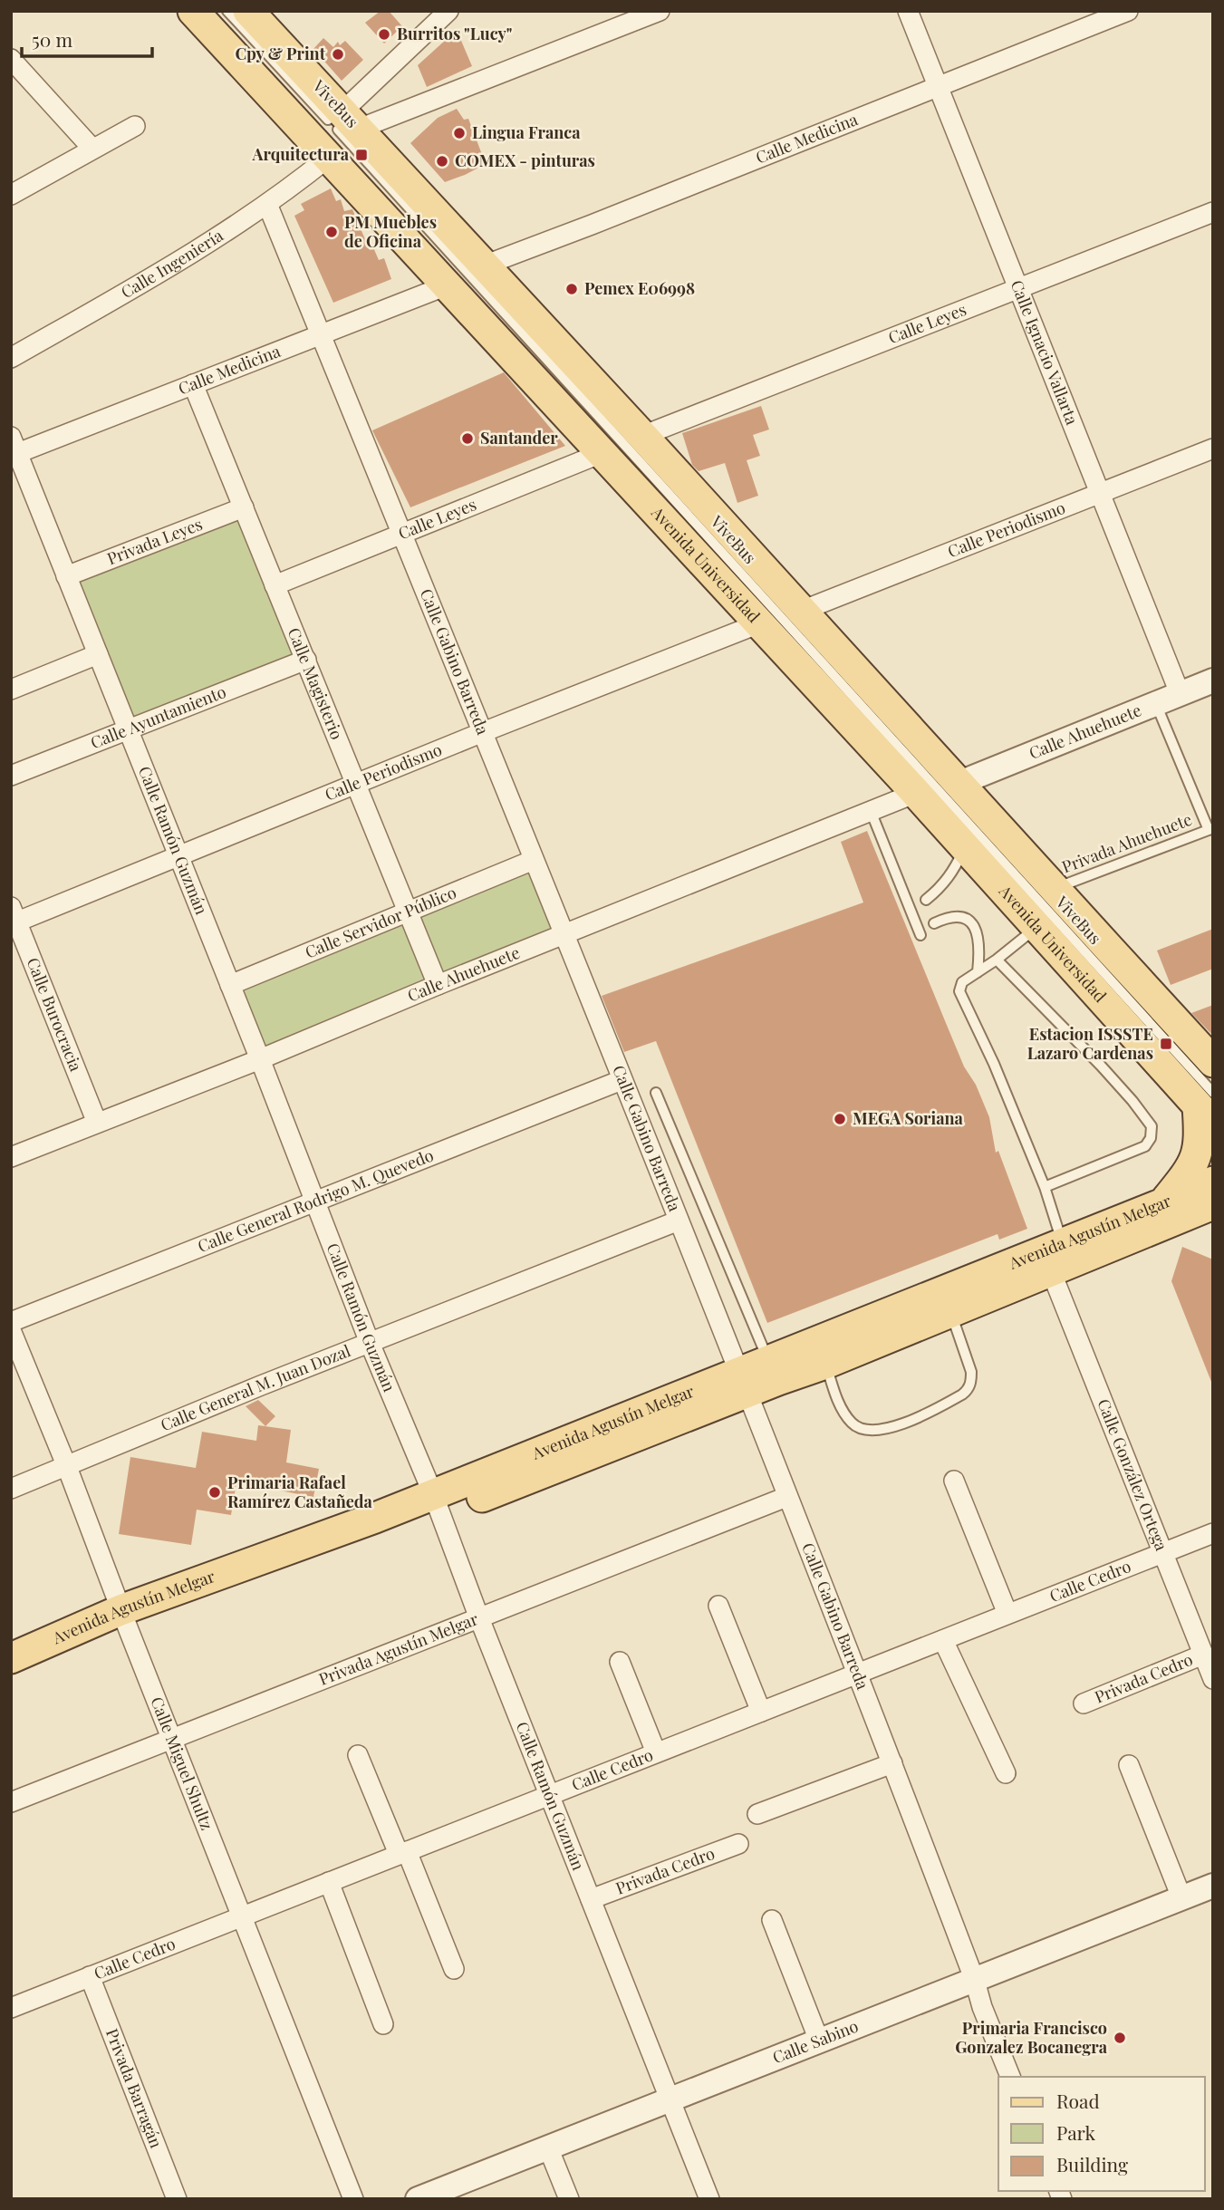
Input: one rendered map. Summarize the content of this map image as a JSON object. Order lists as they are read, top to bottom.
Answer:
{
  "streets": {
    "main road": ["Avenida Universidad", "Avenida Agustín Melgar"],
    "street": [
      "Calle Medicina",
      "Calle Ingeniería",
      "Calle Leyes",
      "Calle Ignacio Vallarta",
      "Calle Periodismo",
      "Privada Leyes",
      "Calle Gabino Barreda",
      "Calle Magisterio",
      "Calle Ayuntamiento",
      "Calle Ahuehuete",
      "Calle Ramón Guzmán",
      "Calle Servidor Público",
      "Calle Burocracia",
      "Calle General Rodrigo M. Quevedo",
      "Calle General M. Juan Dozal",
      "Calle González Ortega",
      "Calle Cedro",
      "Privada Agustín Melgar",
      "Privada Cedro",
      "Calle Miguel Shultz",
      "Calle Sabino",
      "Privada Barragán"
    ],
    "lane": ["ViveBus", "Privada Ahuehuete"]
  },
  "crossings": [
    ["ViveBus", "Avenida Universidad"],
    ["Calle Medicina", "Calle Ignacio Vallarta"],
    ["Calle Medicina", "Avenida Universidad"],
    ["Calle Medicina", "Calle Gabino Barreda"],
    ["Calle Medicina", "Calle Magisterio"],
    ["Calle Medicina", "Calle Ramón Guzmán"],
    ["Calle Ingeniería", "Avenida Universidad"],
    ["Calle Ingeniería", "Calle Gabino Barreda"],
    ["Calle Leyes", "Calle Ignacio Vallarta"],
    ["Calle Leyes", "Avenida Universidad"],
    ["Calle Leyes", "Calle Gabino Barreda"],
    ["Calle Leyes", "Calle Magisterio"],
    ["Calle Ignacio Vallarta", "Calle Periodismo"],
    ["Calle Ignacio Vallarta", "Calle Ahuehuete"],
    ["Calle Periodismo", "Avenida Universidad"],
    ["Calle Periodismo", "Calle Gabino Barreda"],
    ["Calle Periodismo", "Calle Magisterio"],
    ["Calle Periodismo", "Calle Ramón Guzmán"],
    ["Calle Periodismo", "Calle Burocracia"],
    ["Privada Leyes", "Calle Magisterio"],
    ["Privada Leyes", "Calle Ramón Guzmán"],
    ["Avenida Universidad", "Calle Ahuehuete"],
    ["Calle Gabino Barreda", "Calle Ahuehuete"],
    ["Calle Gabino Barreda", "Calle Servidor Público"],
    ["Calle Gabino Barreda", "Calle General Rodrigo M. Quevedo"],
    ["Calle Gabino Barreda", "Avenida Agustín Melgar"],
    ["Calle Gabino Barreda", "Calle General M. Juan Dozal"],
    ["Calle Gabino Barreda", "Calle Cedro"],
    ["Calle Gabino Barreda", "Privada Agustín Melgar"],
    ["Calle Gabino Barreda", "Calle Sabino"],
    ["Calle Magisterio", "Calle Ayuntamiento"],
    ["Calle Magisterio", "Calle Ahuehuete"],
    ["Calle Magisterio", "Calle Servidor Público"],
    ["Calle Ayuntamiento", "Calle Ramón Guzmán"],
    ["Calle Ahuehuete", "Calle Ramón Guzmán"],
    ["Calle Ahuehuete", "Calle Burocracia"],
    ["Calle Ramón Guzmán", "Calle Servidor Público"],
    ["Calle Ramón Guzmán", "Calle General Rodrigo M. Quevedo"],
    ["Calle Ramón Guzmán", "Avenida Agustín Melgar"],
    ["Calle Ramón Guzmán", "Calle General M. Juan Dozal"],
    ["Calle Ramón Guzmán", "Calle Cedro"],
    ["Calle Ramón Guzmán", "Privada Agustín Melgar"],
    ["Calle Ramón Guzmán", "Privada Cedro"],
    ["Calle Ramón Guzmán", "Calle Sabino"],
    ["Avenida Agustín Melgar", "Calle González Ortega"],
    ["Avenida Agustín Melgar", "Calle Miguel Shultz"],
    ["Calle General M. Juan Dozal", "Calle Miguel Shultz"],
    ["Calle González Ortega", "Calle Cedro"],
    ["Calle González Ortega", "Privada Cedro"],
    ["Calle Cedro", "Calle Miguel Shultz"],
    ["Calle Cedro", "Privada Barragán"],
    ["Privada Agustín Melgar", "Calle Miguel Shultz"]
  ],
  "places": {
    "other": [
      "Burritos \"Lucy\"",
      "Cpy & Print",
      "Lingua Franca",
      "COMEX - pinturas",
      "PM Muebles de Oficina",
      "Pemex E06998",
      "Santander",
      "MEGA Soriana",
      "Primaria Rafael Ramírez Castañeda",
      "Primaria Francisco Gonzalez Bocanegra"
    ],
    "transit": ["Arquitectura", "Estacion ISSSTE Lazaro Cardenas"]
  },
  "legend": ["Road", "Park", "Building"],
  "scale_bar": "50 m"
}
